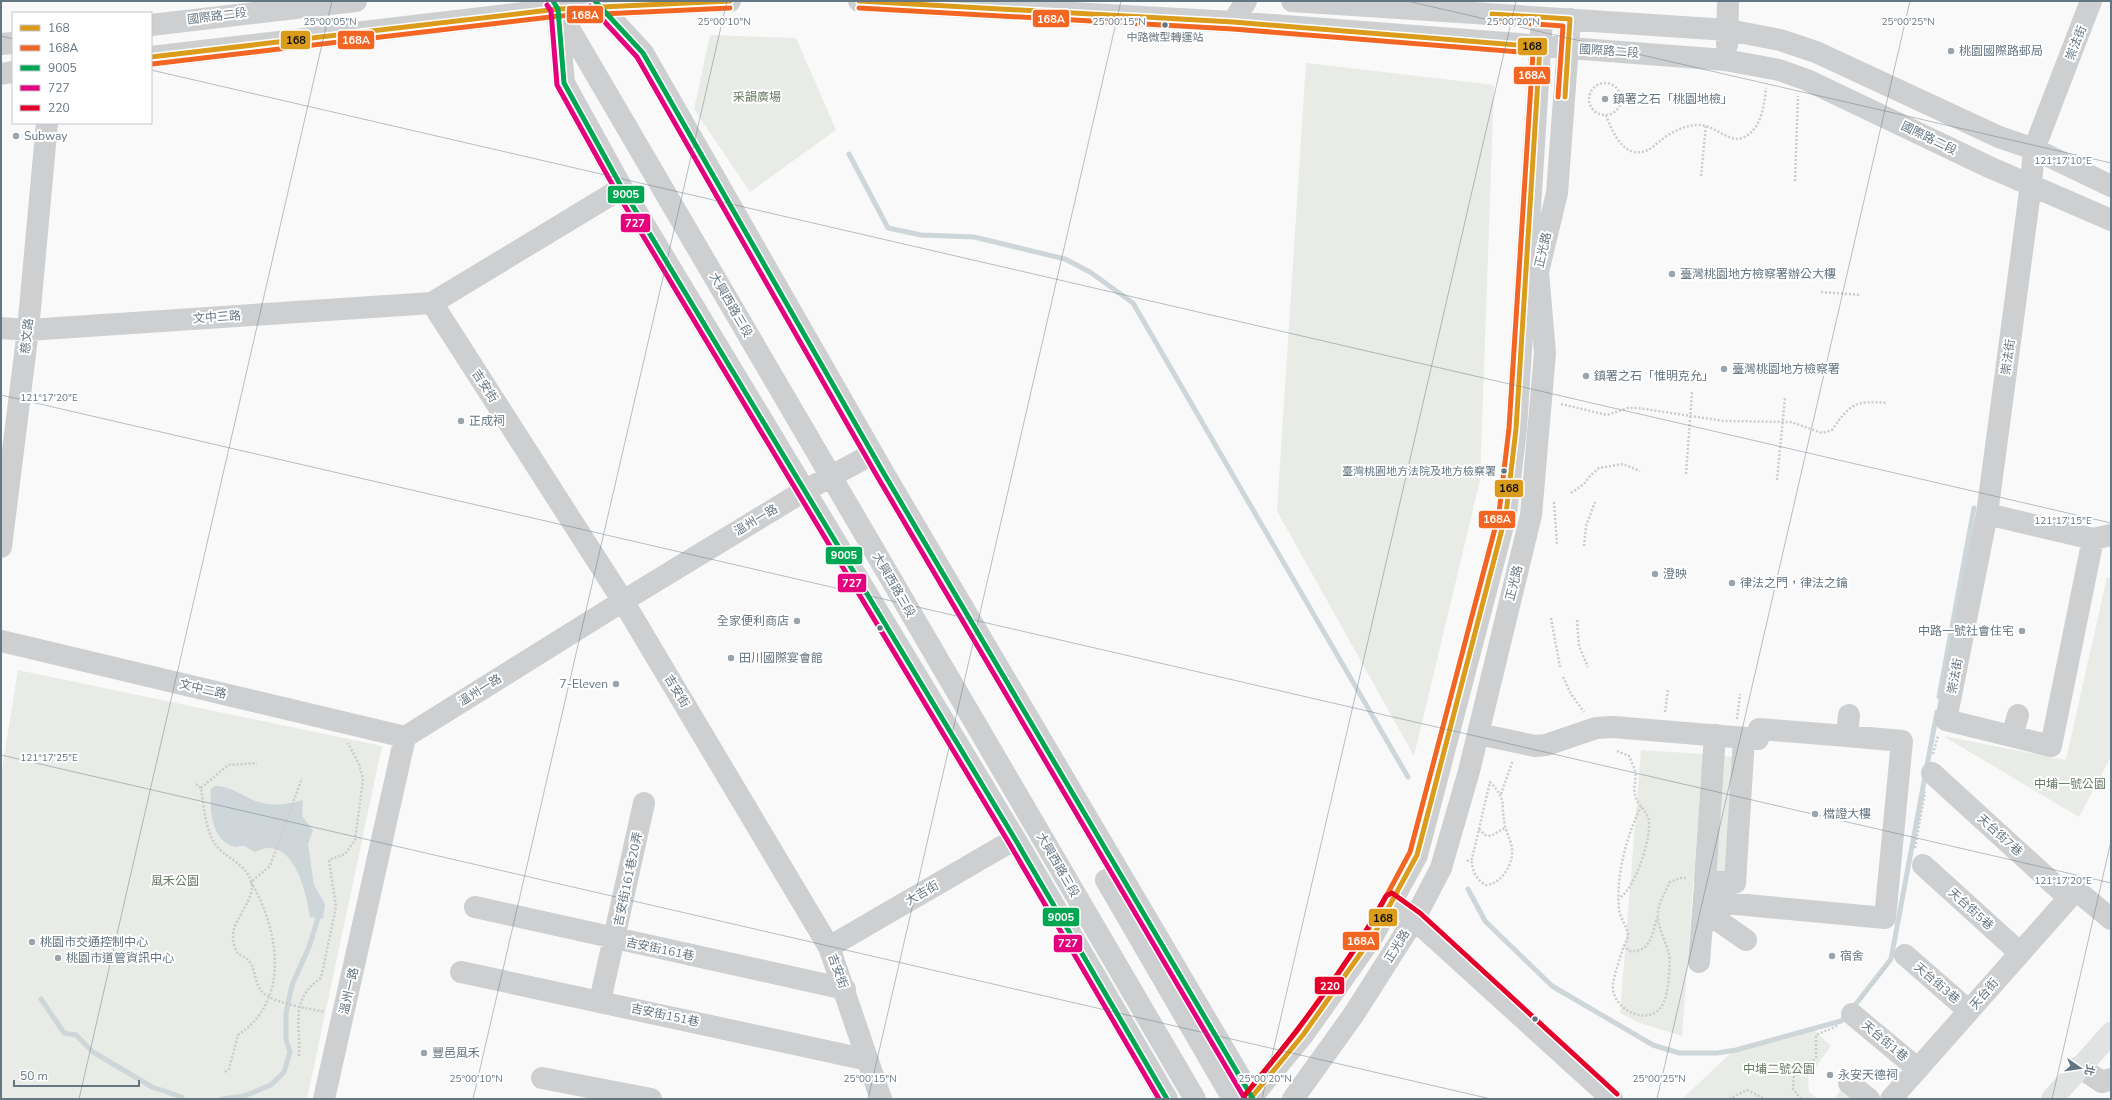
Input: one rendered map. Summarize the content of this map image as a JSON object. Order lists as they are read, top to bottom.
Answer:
{
  "streets": {
    "street": [
      "國際路二段",
      "崇法街",
      "正光路",
      "大興西路三段",
      "文中三路",
      "慈文路",
      "吉安街",
      "溫州一路",
      "文中二路",
      "天台街7巷",
      "吉安街161巷20弄",
      "大吉街",
      "天台街5巷",
      "吉安街161巷",
      "天台街3巷",
      "天台街",
      "吉安街151巷",
      "天台街1巷"
    ]
  },
  "crossings": [
    ["國際路二段", "崇法街"],
    ["國際路二段", "正光路"],
    ["大興西路三段", "溫州一路"],
    ["大興西路三段", "大吉街"],
    ["文中三路", "慈文路"],
    ["文中三路", "吉安街"],
    ["吉安街", "溫州一路"],
    ["吉安街", "大吉街"],
    ["吉安街", "吉安街161巷"],
    ["吉安街", "吉安街151巷"],
    ["溫州一路", "文中二路"],
    ["天台街7巷", "天台街"],
    ["吉安街161巷20弄", "吉安街161巷"],
    ["吉安街161巷20弄", "吉安街151巷"],
    ["天台街5巷", "天台街"],
    ["天台街3巷", "天台街"],
    ["天台街", "天台街1巷"]
  ],
  "parks": [
    "采韻廣場",
    "中埔一號公園",
    "風禾公園",
    "中埔二號公園"
  ],
  "places": [
    "中路微型轉運站",
    "桃園國際路郵局",
    "鎮署之石「桃園地檢」",
    "Subway",
    "臺灣桃園地方檢察署辦公大樓",
    "臺灣桃園地方檢察署",
    "鎮署之石「惟明克允」",
    "正成祠",
    "臺灣桃園地方法院及地方檢察署",
    "澄映",
    "律法之門，律法之鑰",
    "全家便利商店",
    "中路一號社會住宅",
    "田川國際宴會館",
    "7-Eleven",
    "檔證大樓",
    "桃園市交通控制中心",
    "宿舍",
    "桃園市道管資訊中心",
    "豐邑風禾",
    "永安天德祠"
  ],
  "lines": [
    "transit line 168",
    "transit line 9005",
    "transit line 727",
    "transit line 168A",
    "transit line 220"
  ],
  "legend": [
    "168",
    "168A",
    "9005",
    "727",
    "220"
  ],
  "scale_bar": "50 m",
  "north": "right",
  "coordinates": [
    "25°00'05\"N",
    "25°00'10\"N",
    "25°00'15\"N",
    "25°00'20\"N",
    "25°00'25\"N",
    "121°17'10\"E",
    "121°17'20\"E",
    "121°17'15\"E",
    "121°17'25\"E"
  ]
}
